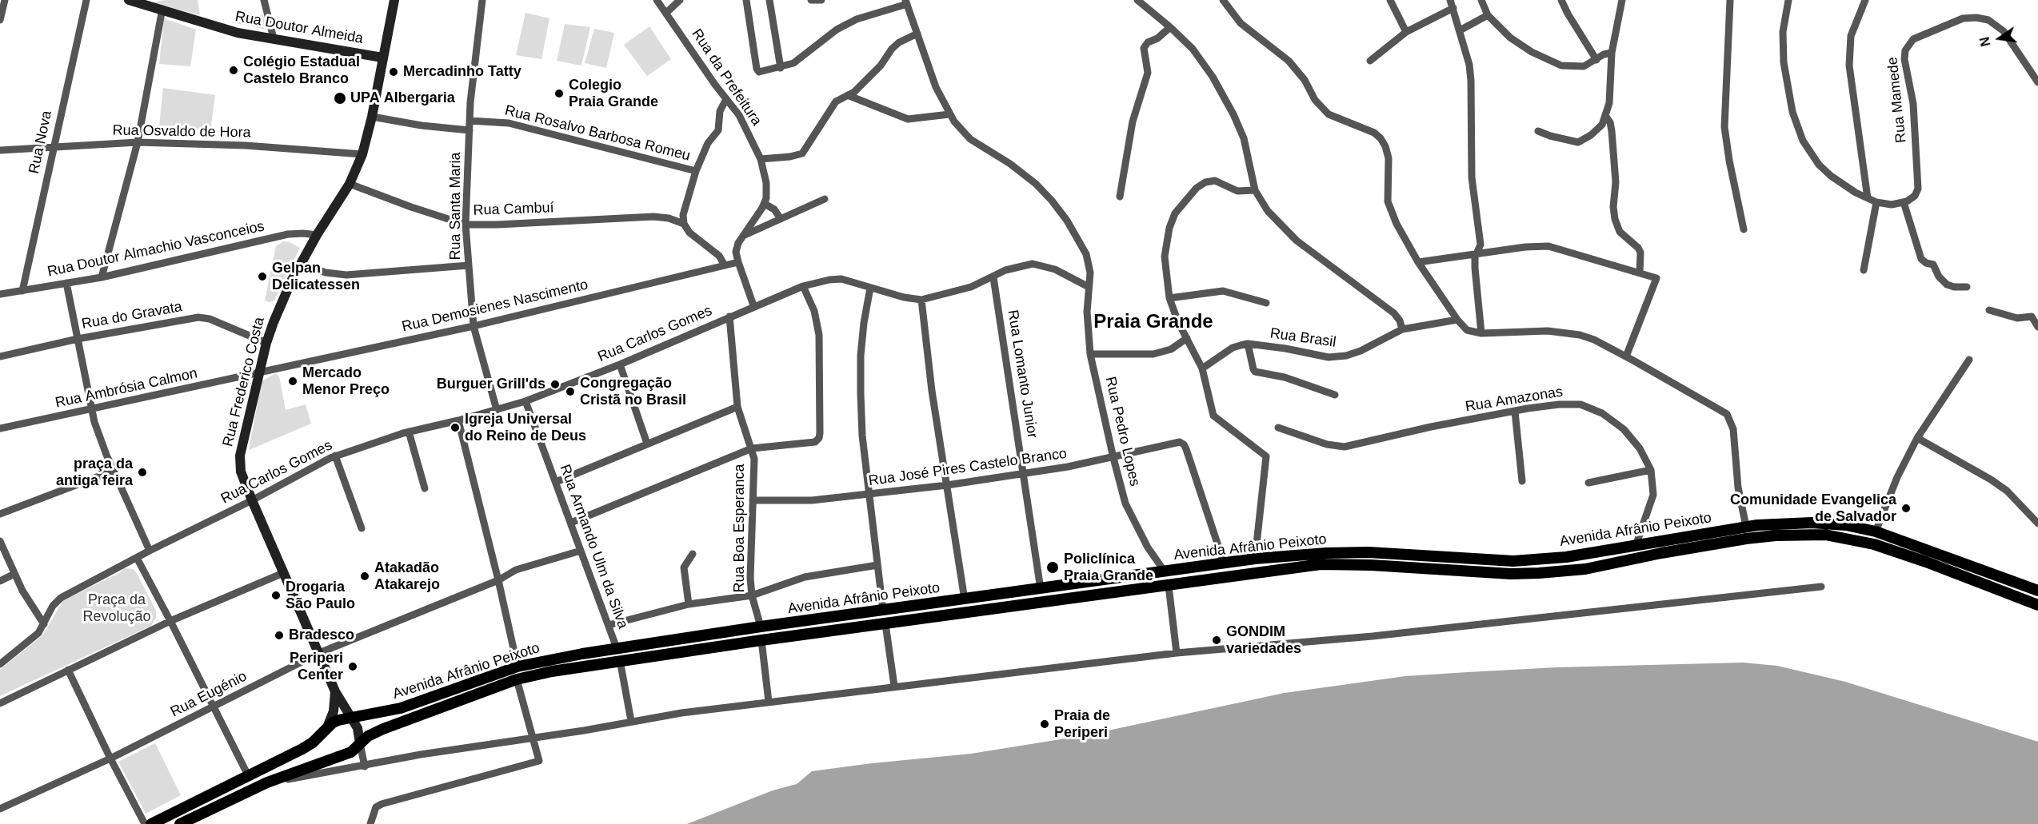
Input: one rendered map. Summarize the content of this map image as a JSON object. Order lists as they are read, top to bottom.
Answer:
{
  "streets": {
    "main road": ["Rua Doutor Almeida", "Rua Frederico Costa", "Avenida Afrânio Peixoto"],
    "street": [
      "Rua da Prefeitura",
      "Rua Mamede",
      "Rua Osvaldo de Hora",
      "Rua Rosalvo Barbosa Romeu",
      "Rua Nova",
      "Rua Santa Maria",
      "Rua Cambuí",
      "Rua Doutor Almachio Vasconceios",
      "Rua Demosienes Nascimento",
      "Rua do Gravata",
      "Rua Carlos Gomes",
      "Rua Brasil",
      "Rua Lomanto Junior",
      "Rua Ambrósia Calmon",
      "Rua Amazonas",
      "Rua Pedro Lopes",
      "Rua José Pires Castelo Branco",
      "Rua Boa Esperanca",
      "Rua Armando Ulm da Silva",
      "Rua Eugénio"
    ]
  },
  "crossings": [
    ["Rua Doutor Almeida", "Rua Frederico Costa"],
    ["Rua da Prefeitura", "Rua Rosalvo Barbosa Romeu"],
    ["Rua Osvaldo de Hora", "Rua Nova"],
    ["Rua Osvaldo de Hora", "Rua Frederico Costa"],
    ["Rua Rosalvo Barbosa Romeu", "Rua Santa Maria"],
    ["Rua Nova", "Rua Doutor Almachio Vasconceios"],
    ["Rua Santa Maria", "Rua Cambuí"],
    ["Rua Santa Maria", "Rua Demosienes Nascimento"],
    ["Rua Santa Maria", "Rua Carlos Gomes"],
    ["Rua Cambuí", "Rua Frederico Costa"],
    ["Rua Doutor Almachio Vasconceios", "Rua Frederico Costa"],
    ["Rua Demosienes Nascimento", "Rua Frederico Costa"],
    ["Rua Demosienes Nascimento", "Rua Ambrósia Calmon"],
    ["Rua do Gravata", "Rua Frederico Costa"],
    ["Rua Carlos Gomes", "Rua Lomanto Junior"],
    ["Rua Carlos Gomes", "Rua Frederico Costa"],
    ["Rua Carlos Gomes", "Rua Pedro Lopes"],
    ["Rua Carlos Gomes", "Rua Boa Esperanca"],
    ["Rua Carlos Gomes", "Rua Armando Ulm da Silva"],
    ["Rua Lomanto Junior", "Rua José Pires Castelo Branco"],
    ["Rua Lomanto Junior", "Avenida Afrânio Peixoto"],
    ["Rua Frederico Costa", "Rua Ambrósia Calmon"],
    ["Rua Frederico Costa", "Avenida Afrânio Peixoto"],
    ["Rua Frederico Costa", "Rua Eugénio"],
    ["Rua Amazonas", "Avenida Afrânio Peixoto"],
    ["Rua Pedro Lopes", "Rua José Pires Castelo Branco"],
    ["Rua Pedro Lopes", "Avenida Afrânio Peixoto"],
    ["Rua José Pires Castelo Branco", "Rua Boa Esperanca"],
    ["Rua José Pires Castelo Branco", "Avenida Afrânio Peixoto"],
    ["Rua Boa Esperanca", "Avenida Afrânio Peixoto"],
    ["Avenida Afrânio Peixoto", "Rua Armando Ulm da Silva"],
    ["Rua Armando Ulm da Silva", "Rua Eugénio"]
  ],
  "districts": ["Praia Grande"],
  "parks": ["Praça da Revolução"],
  "places": [
    "Colégio Estadual Castelo Branco",
    "Mercadinho Tatty",
    "Colegio Praia Grande",
    "UPA Albergaria",
    "Gelpan Delicatessen",
    "Mercado Menor Preço",
    "Burguer Grill'ds",
    "Congregação Cristã no Brasil",
    "Igreja Universal do Reino de Deus",
    "praça da antiga feira",
    "Comunidade Evangelica de Salvador",
    "Policlínica Praia Grande",
    "Atakadão Atakarejo",
    "Drogaria São Paulo",
    "Bradesco",
    "GONDIM variedades",
    "Periperi Center",
    "Praia de Periperi"
  ],
  "north": "left"
}
